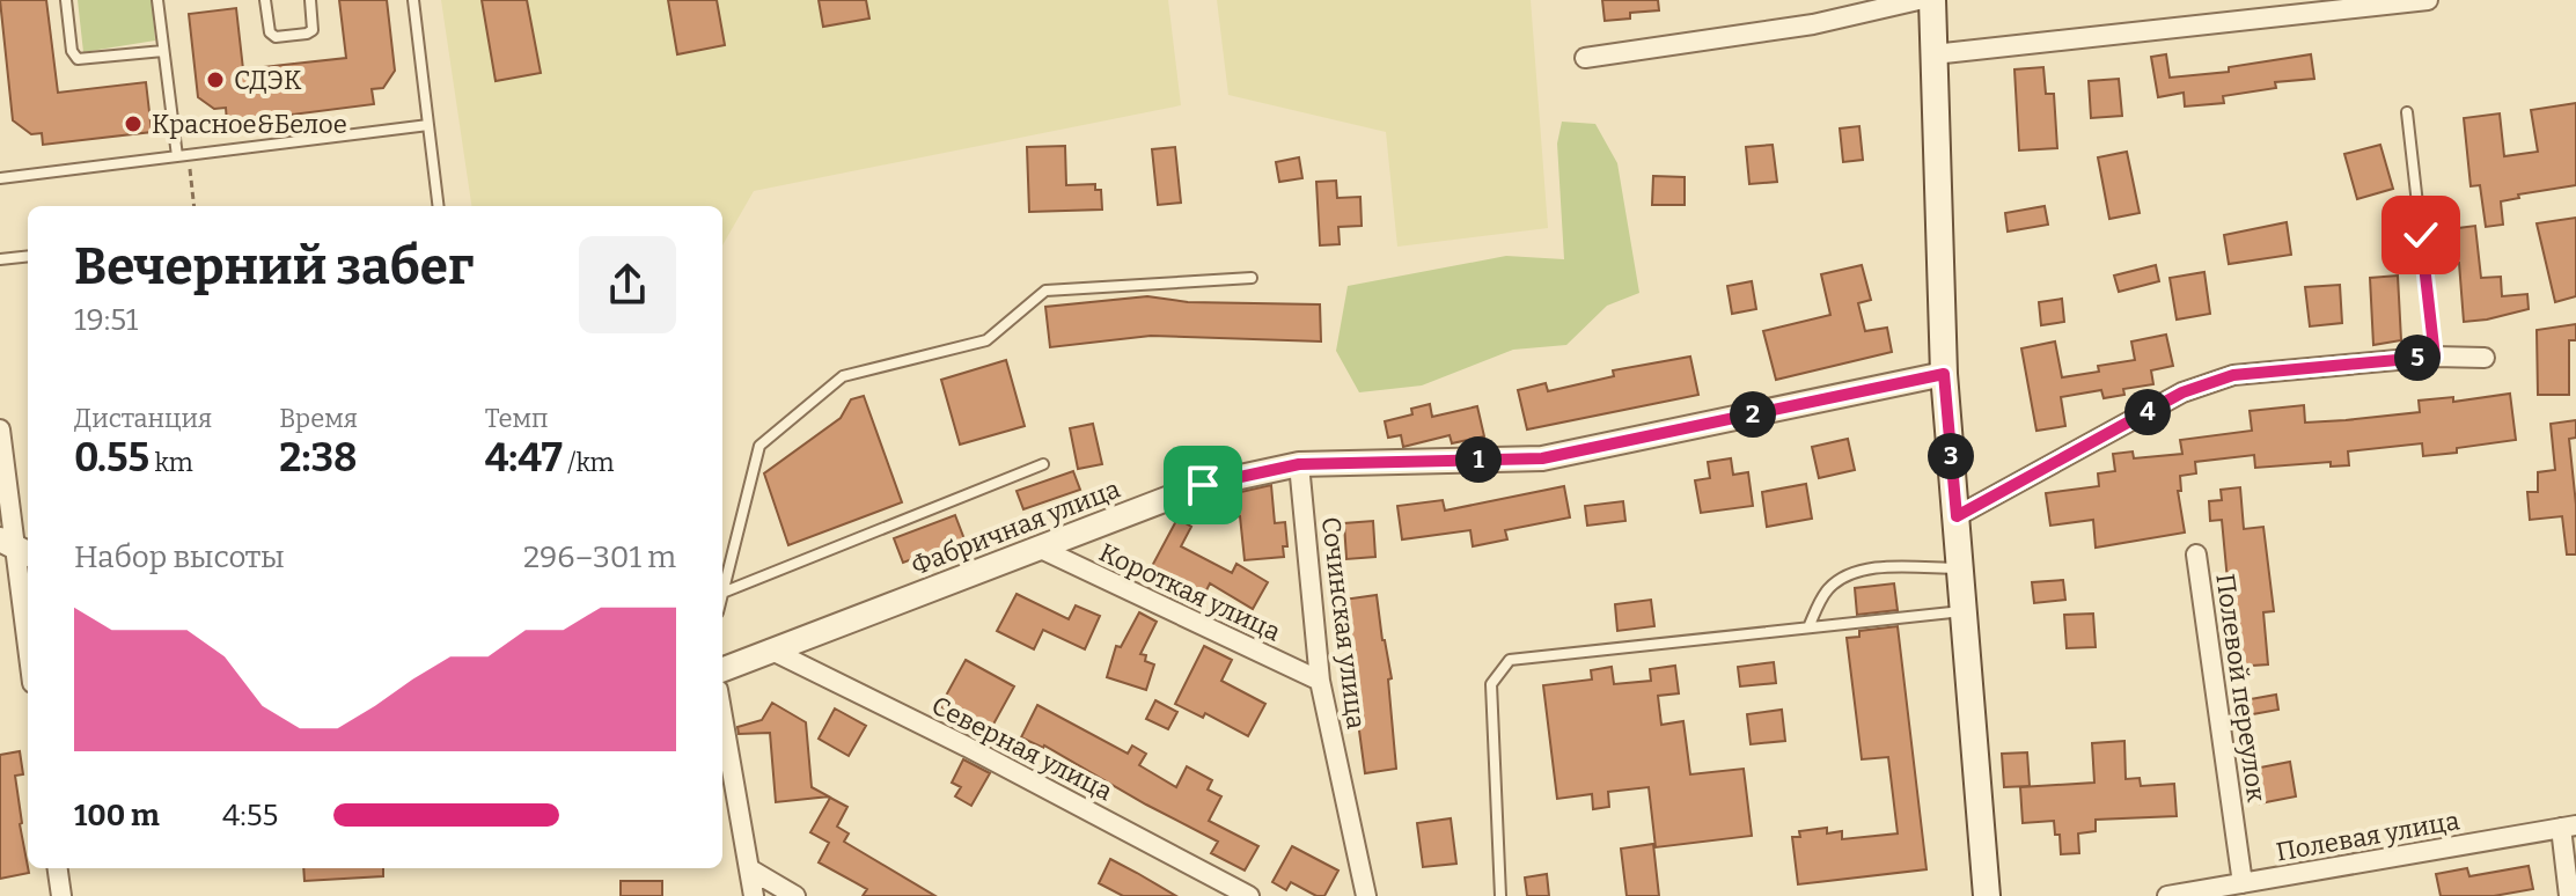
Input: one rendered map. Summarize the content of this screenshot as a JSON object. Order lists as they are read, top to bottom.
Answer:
{
  "streets": {
    "street": [
      "Фабричная улица",
      "Короткая улица",
      "Сочинская улица",
      "Полевой переулок",
      "Северная улица",
      "Полевая улица"
    ]
  },
  "crossings": [
    ["Фабричная улица", "Короткая улица"],
    ["Фабричная улица", "Сочинская улица"],
    ["Фабричная улица", "Северная улица"],
    ["Короткая улица", "Сочинская улица"],
    ["Полевой переулок", "Полевая улица"]
  ],
  "places": ["СДЭК", "Красное&Белое"],
  "page": {
    "heading": ["Вечерний забег", "19:51"],
    "pins": [
      "5",
      "4",
      "2",
      "3",
      "1"
    ],
    "stats": [
      ["Дистанция", "0.55 km"],
      ["Время", "2:38"],
      ["Темп", "4:47 /km"]
    ],
    "chart": ["Набор высоты", "296–301 m"],
    "list": [
      {
        "name": "100 m",
        "note": "4:55"
      }
    ]
  }
}
